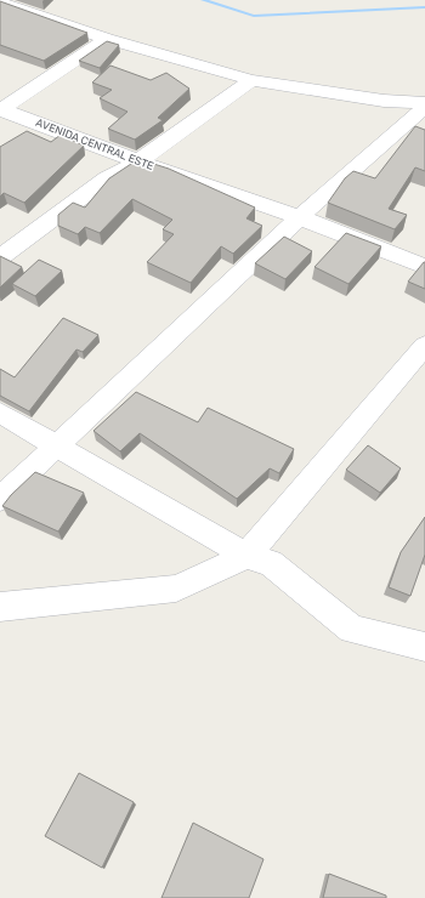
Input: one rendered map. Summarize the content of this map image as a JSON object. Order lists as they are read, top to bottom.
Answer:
{
  "streets": {
    "street": ["AVENIDA CENTRAL ESTE"]
  }
}
